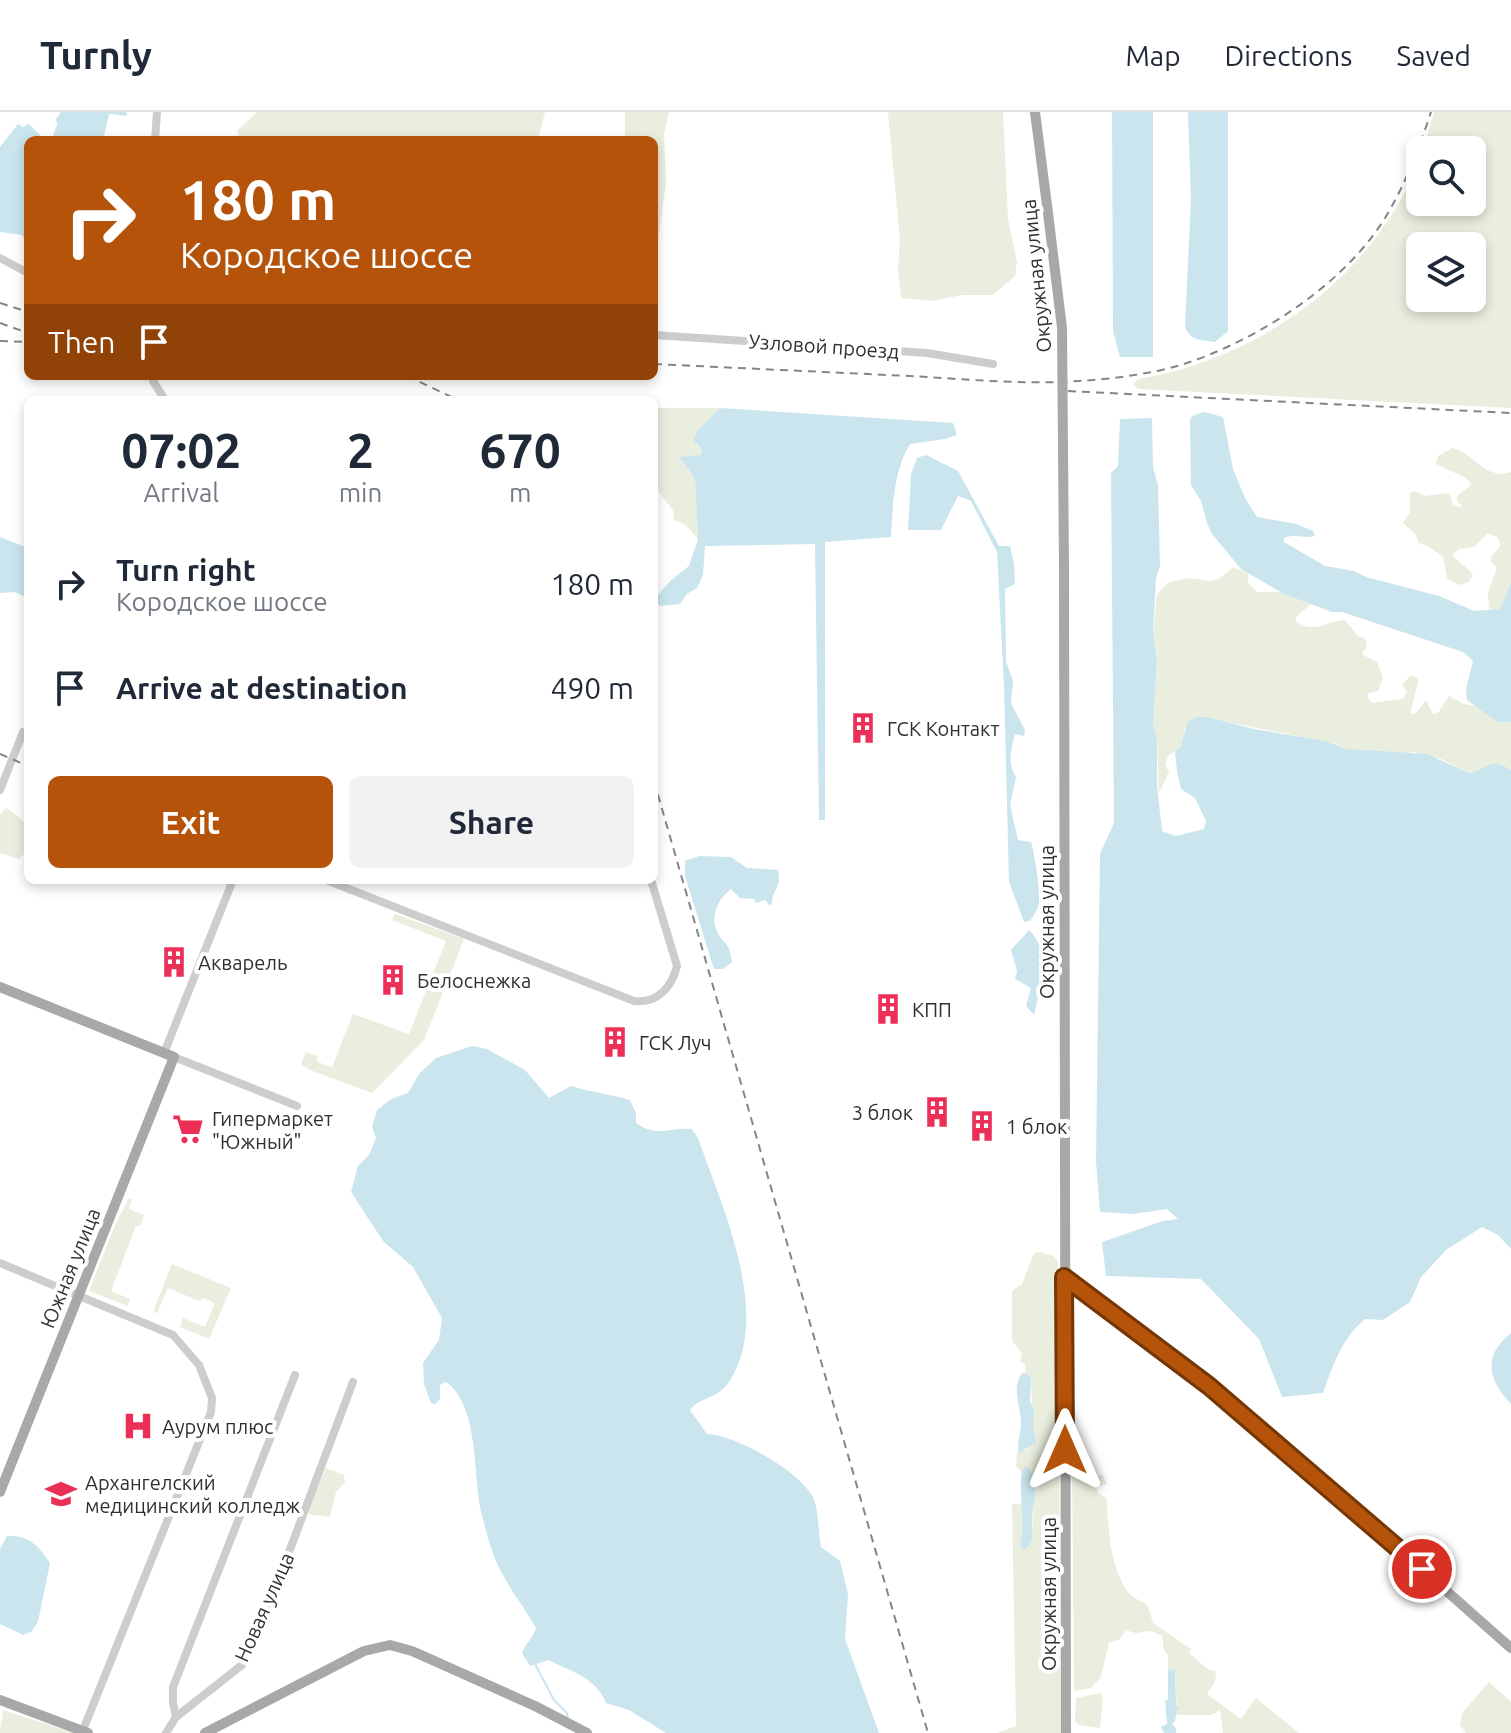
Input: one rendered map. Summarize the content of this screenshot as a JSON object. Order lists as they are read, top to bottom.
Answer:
{
  "streets": {
    "main road": ["Окружная улица", "Южная улица"],
    "street": ["Узловой проезд", "Новая улица"]
  },
  "places": {
    "building": [
      "ГСК Контакт",
      "Акварель",
      "Белоснежка",
      "КПП",
      "ГСК Луч",
      "3 блок",
      "1 блок"
    ],
    "supermarket": ["Гипермаркет \"Южный\""],
    "hospital": ["Аурум плюс"],
    "school or university": ["Архангелский медицинский колледж"]
  },
  "page": {
    "header": "Turnly",
    "nav": ["Map", "Directions", "Saved"],
    "turn": ["180 m", "Кородское шоссе"],
    "then": "Then",
    "eta": [
      "07:02",
      "Arrival",
      "2",
      "min",
      "670",
      "m"
    ],
    "list": [
      {
        "name": "Turn right",
        "note": "Кородское шоссе",
        "value": "180 m"
      },
      {
        "name": "Arrive at destination",
        "value": "490 m"
      }
    ],
    "buttons": ["Exit", "Share"]
  }
}
